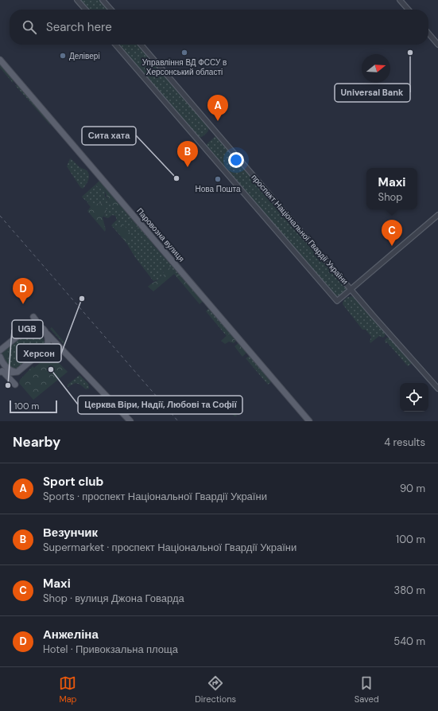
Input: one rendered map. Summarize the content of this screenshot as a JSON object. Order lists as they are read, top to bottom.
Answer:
{
  "streets": {
    "main road": ["Паровозна вулиця"],
    "street": ["проспект Національної Гвардії України"]
  },
  "places": [
    "Управління ВД ФССУ в Херсонський області",
    "Universal Bank",
    "Делівері",
    "Сита хата",
    "Нова Пошта",
    "Херсон",
    "Церква Віри, Надії, Любові та Софії",
    "UGB"
  ],
  "scale_bar": "100 m",
  "north": "right",
  "page": {
    "search": "Search here",
    "pins": [
      "A",
      "B",
      "C",
      "D"
    ],
    "popup": ["Maxi", "Shop"],
    "scale": "100 m",
    "heading": ["Nearby", "4 results"],
    "list": [
      {
        "mark": "A",
        "name": "Sport club",
        "note": "Sports · проспект Національної Гвардії України",
        "value": "90 m"
      },
      {
        "mark": "B",
        "name": "Везунчик",
        "note": "Supermarket · проспект Національної Гвардії України",
        "value": "100 m"
      },
      {
        "mark": "C",
        "name": "Maxi",
        "note": "Shop · вулиця Джона Говарда",
        "value": "380 m"
      },
      {
        "mark": "D",
        "name": "Анжеліна",
        "note": "Hotel · Привокзальна площа",
        "value": "540 m"
      }
    ],
    "nav": ["Map", "Directions", "Saved"]
  }
}
